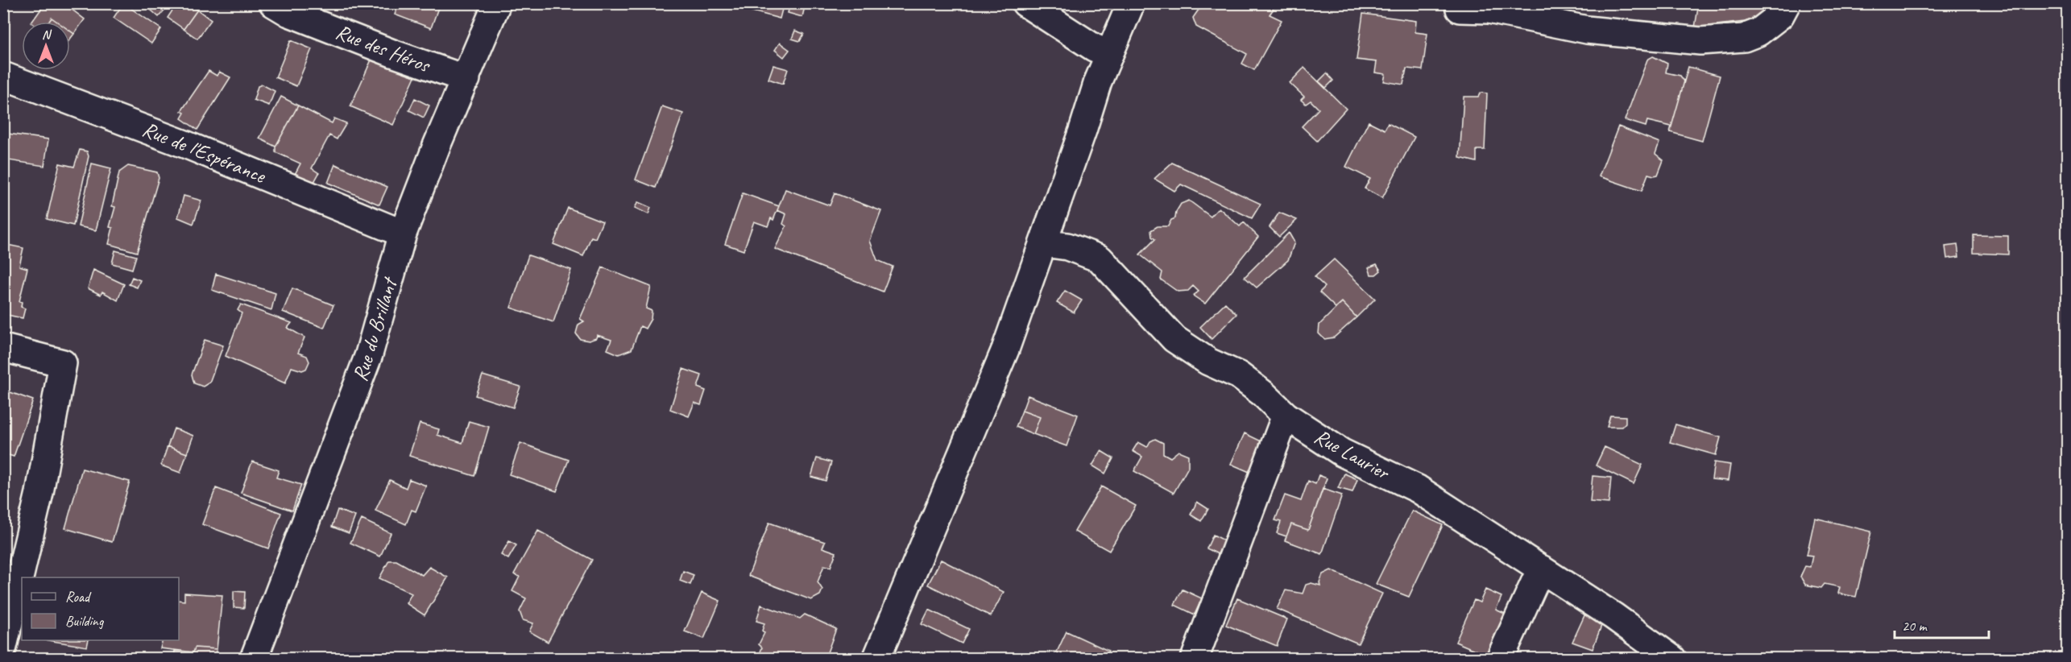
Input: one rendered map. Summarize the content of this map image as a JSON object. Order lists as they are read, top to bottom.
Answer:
{
  "streets": {
    "street": [
      "Rue des Héros",
      "Rue de l'Espérance",
      "Rue du Brillant",
      "Rue Laurier"
    ]
  },
  "crossings": [
    ["Rue des Héros", "Rue du Brillant"],
    ["Rue de l'Espérance", "Rue du Brillant"]
  ],
  "legend": ["Road", "Building"],
  "scale_bar": "20 m",
  "north": "top"
}
